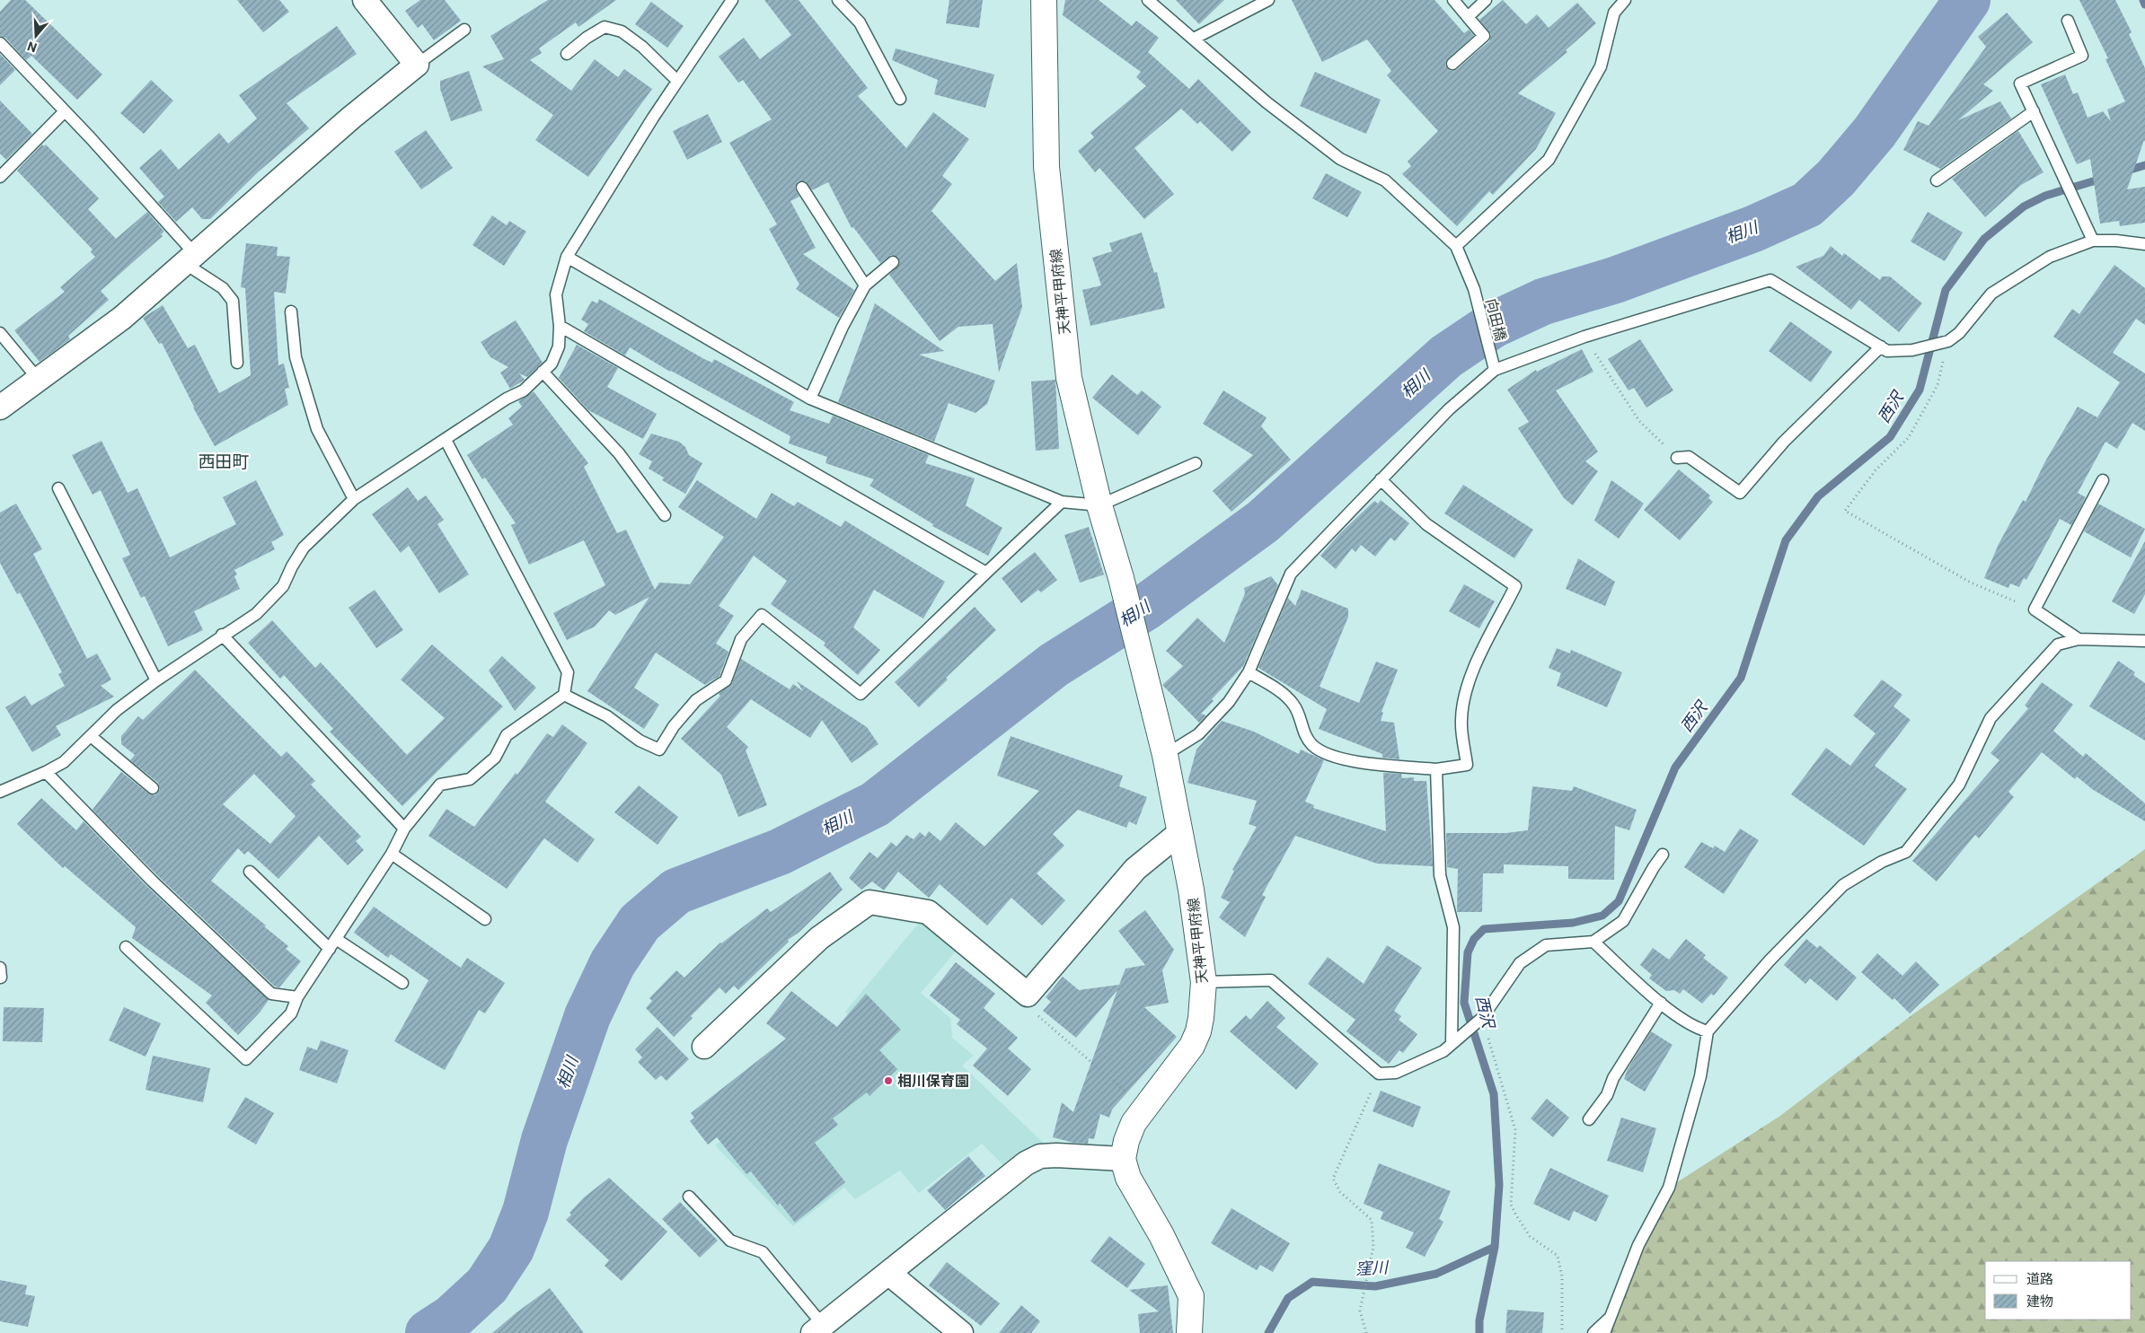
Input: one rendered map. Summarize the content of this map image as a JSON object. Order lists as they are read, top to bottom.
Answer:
{
  "streets": {
    "main road": ["天神平甲府線"],
    "lane": ["向田橋"]
  },
  "districts": ["西田町"],
  "water": ["相川", "西沢", "窪川"],
  "places": ["相川保育園"],
  "legend": ["道路", "建物"],
  "north": "bottom"
}
